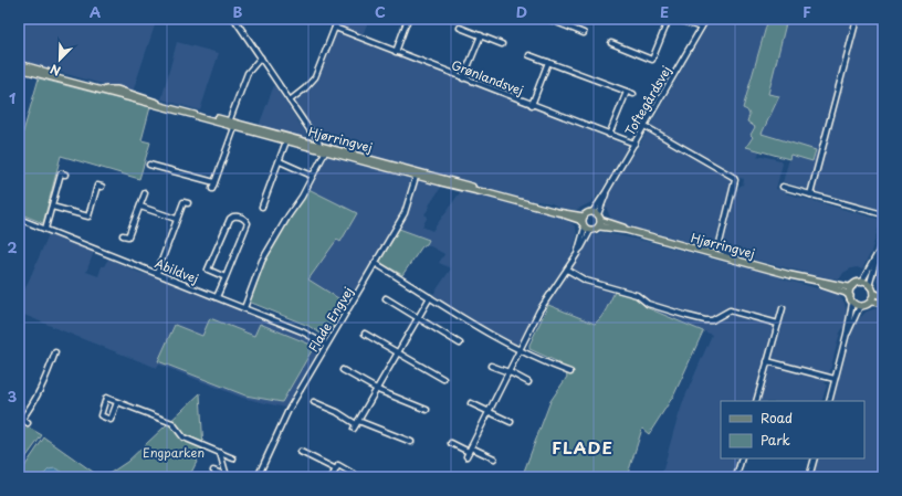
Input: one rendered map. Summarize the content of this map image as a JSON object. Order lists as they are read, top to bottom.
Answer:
{
  "streets": {
    "main road": ["Hjørringvej"],
    "street": [
      "Grønlandsvej",
      "Toftegårdsvej",
      "Abildvej",
      "Flade Engvej"
    ]
  },
  "crossings": [
    ["Grønlandsvej", "Toftegårdsvej"],
    ["Toftegårdsvej", "Hjørringvej"],
    ["Hjørringvej", "Flade Engvej"],
    ["Abildvej", "Flade Engvej"]
  ],
  "districts": ["FLADE"],
  "parks": ["Engparken"],
  "legend": ["Road", "Park"],
  "north": "bottom left",
  "grid": {
    "columns": [
      "A",
      "B",
      "C",
      "D",
      "E",
      "F"
    ],
    "rows": ["1", "2", "3"]
  }
}
